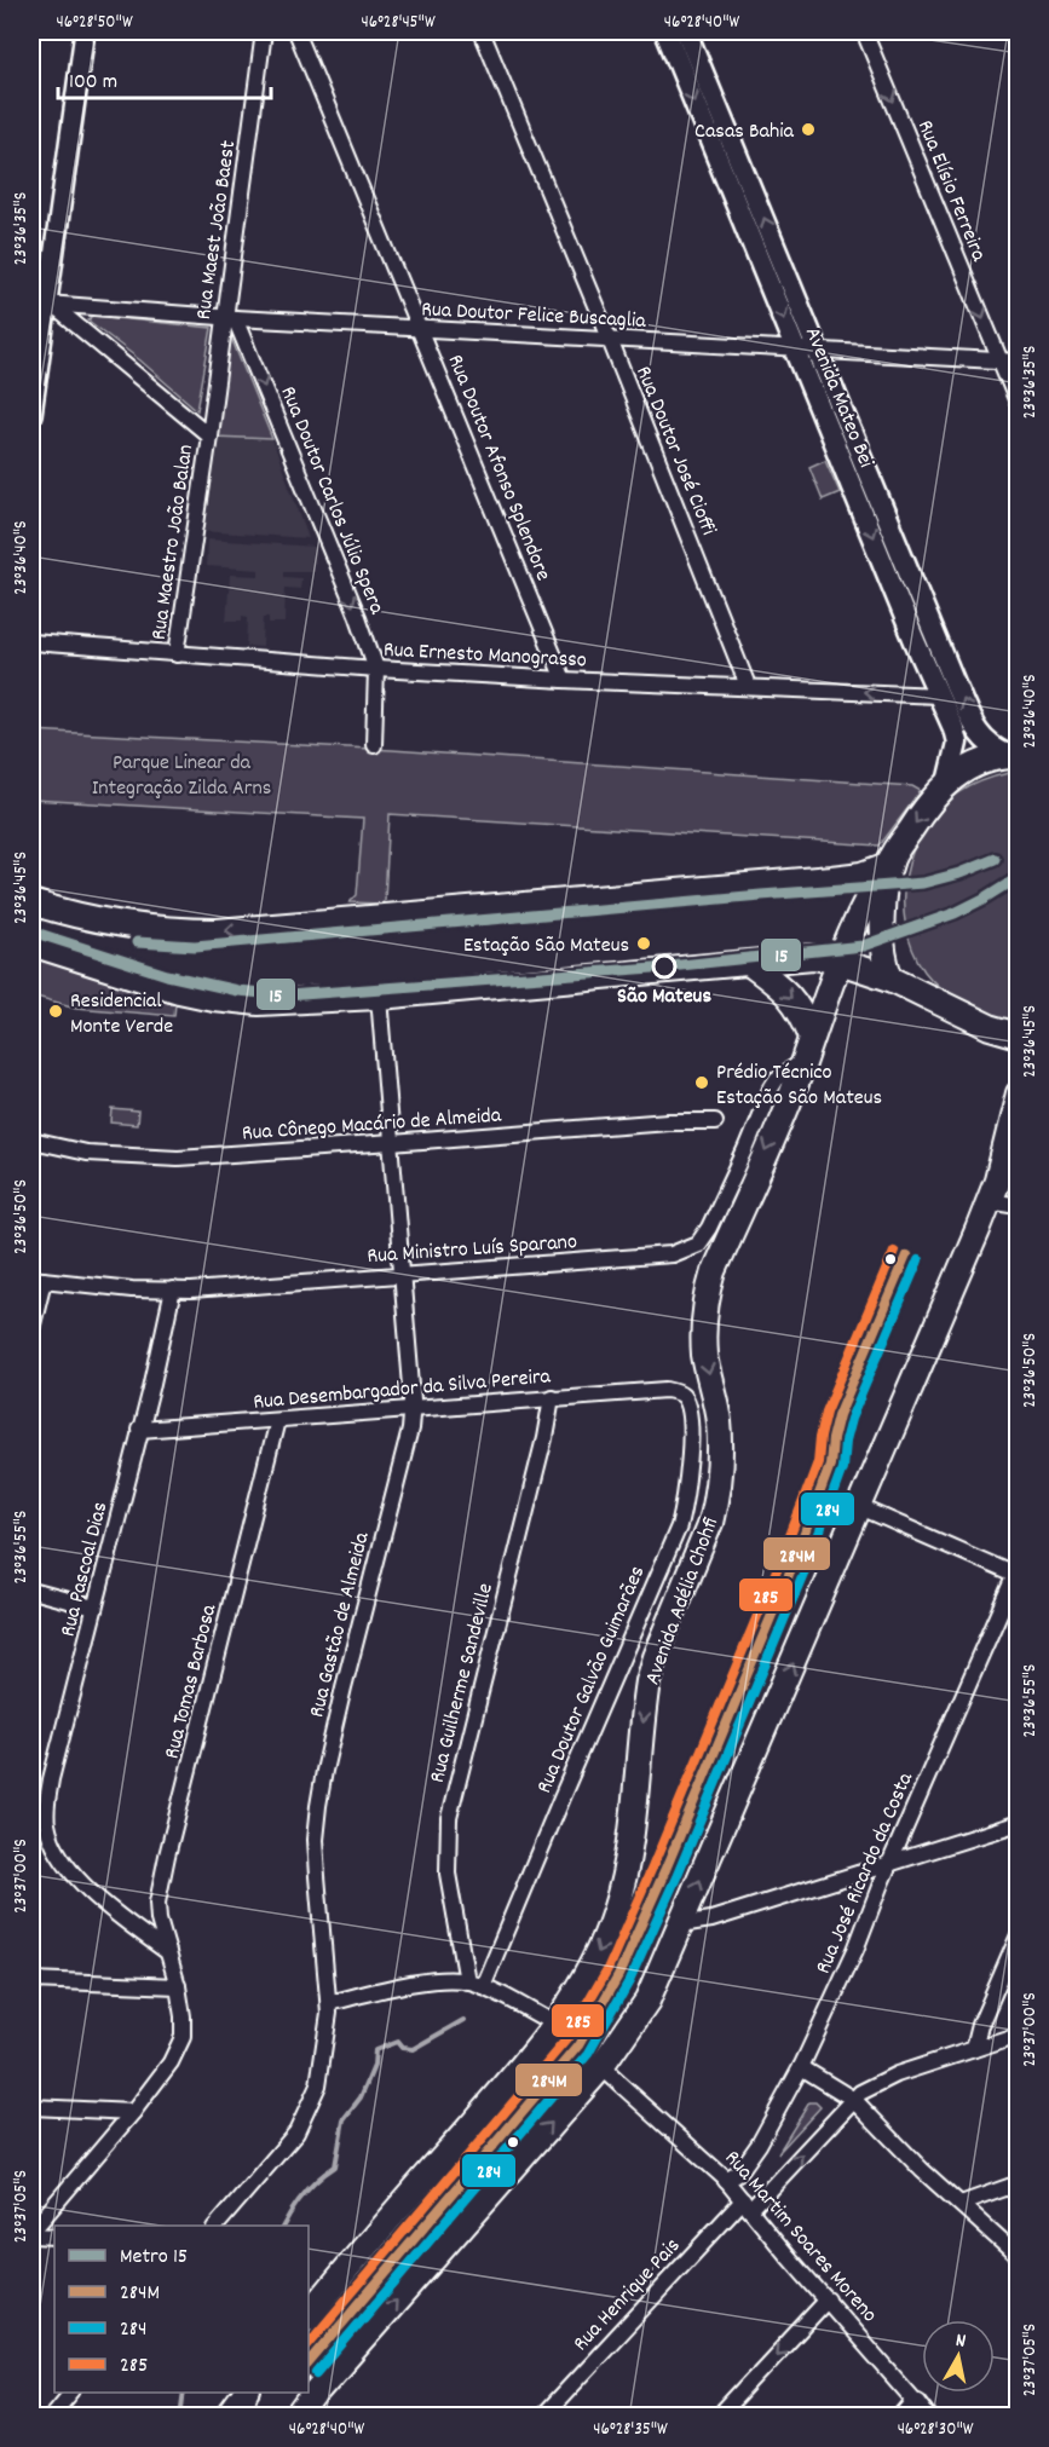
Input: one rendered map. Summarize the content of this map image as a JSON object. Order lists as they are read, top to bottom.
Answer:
{
  "streets": {
    "main road": ["Avenida Mateo Bei", "Avenida Adélia Chohfi"],
    "street": [
      "Rua Elísio Ferreira",
      "Rua Maest João Baest",
      "Rua Doutor Felice Buscaglia",
      "Rua Doutor José Cioffi",
      "Rua Doutor Afonso Splendore",
      "Rua Doutor Carlos Júlio Spera",
      "Rua Maestro João Balan",
      "Rua Ernesto Manograsso",
      "Rua Cônego Macário de Almeida",
      "Rua Ministro Luís Sparano",
      "Rua Desembargador da Silva Pereira",
      "Rua Pascoal Dias",
      "Rua Gastão de Almeida",
      "Rua Doutor Galvão Guimarães",
      "Rua Tomas Barbosa",
      "Rua Guilherme Sandeville",
      "Rua José Ricardo da Costa",
      "Rua Martim Soares Moreno",
      "Rua Henrique Pais"
    ]
  },
  "crossings": [
    ["Rua Elísio Ferreira", "Rua Doutor Felice Buscaglia"],
    ["Rua Maest João Baest", "Rua Doutor Felice Buscaglia"],
    ["Rua Maest João Baest", "Rua Doutor Carlos Júlio Spera"],
    ["Rua Maest João Baest", "Rua Maestro João Balan"],
    ["Rua Doutor Felice Buscaglia", "Avenida Mateo Bei"],
    ["Rua Doutor Felice Buscaglia", "Rua Doutor José Cioffi"],
    ["Rua Doutor Felice Buscaglia", "Rua Doutor Afonso Splendore"],
    ["Rua Doutor Felice Buscaglia", "Rua Doutor Carlos Júlio Spera"],
    ["Avenida Mateo Bei", "Rua Ernesto Manograsso"],
    ["Avenida Mateo Bei", "Avenida Adélia Chohfi"],
    ["Rua Doutor José Cioffi", "Rua Ernesto Manograsso"],
    ["Rua Doutor Afonso Splendore", "Rua Ernesto Manograsso"],
    ["Rua Doutor Carlos Júlio Spera", "Rua Ernesto Manograsso"],
    ["Rua Maestro João Balan", "Rua Ernesto Manograsso"],
    ["Rua Cônego Macário de Almeida", "Rua Gastão de Almeida"],
    ["Rua Ministro Luís Sparano", "Rua Pascoal Dias"],
    ["Rua Ministro Luís Sparano", "Avenida Adélia Chohfi"],
    ["Rua Ministro Luís Sparano", "Rua Gastão de Almeida"],
    ["Rua Desembargador da Silva Pereira", "Rua Pascoal Dias"],
    ["Rua Desembargador da Silva Pereira", "Rua Gastão de Almeida"],
    ["Rua Desembargador da Silva Pereira", "Rua Doutor Galvão Guimarães"],
    ["Rua Desembargador da Silva Pereira", "Rua Tomas Barbosa"],
    ["Rua Desembargador da Silva Pereira", "Rua Guilherme Sandeville"],
    ["Rua Pascoal Dias", "Rua Tomas Barbosa"],
    ["Rua José Ricardo da Costa", "Rua Martim Soares Moreno"],
    ["Rua Martim Soares Moreno", "Rua Henrique Pais"]
  ],
  "one_way": ["Rua Elísio Ferreira", "Rua Doutor Carlos Júlio Spera"],
  "parks": ["Parque Linear da Integração Zilda Arns"],
  "places": [
    "Casas Bahia",
    "Estação São Mateus",
    "São Mateus",
    "Residencial Monte Verde",
    "Prédio Técnico Estação São Mateus"
  ],
  "lines": [
    "metro line 15",
    "transit line 285",
    "transit line 284M",
    "transit line 284"
  ],
  "legend": [
    "Metro 15",
    "284M",
    "284",
    "285"
  ],
  "scale_bar": "100 m",
  "north": "top",
  "coordinates": [
    "46°28'50\"W",
    "46°28'45\"W",
    "46°28'40\"W",
    "23°36'35\"S",
    "23°36'40\"S",
    "23°36'45\"S",
    "23°36'50\"S",
    "23°36'55\"S",
    "23°37'00\"S",
    "23°37'05\"S",
    "46°28'35\"W",
    "46°28'30\"W"
  ]
}
